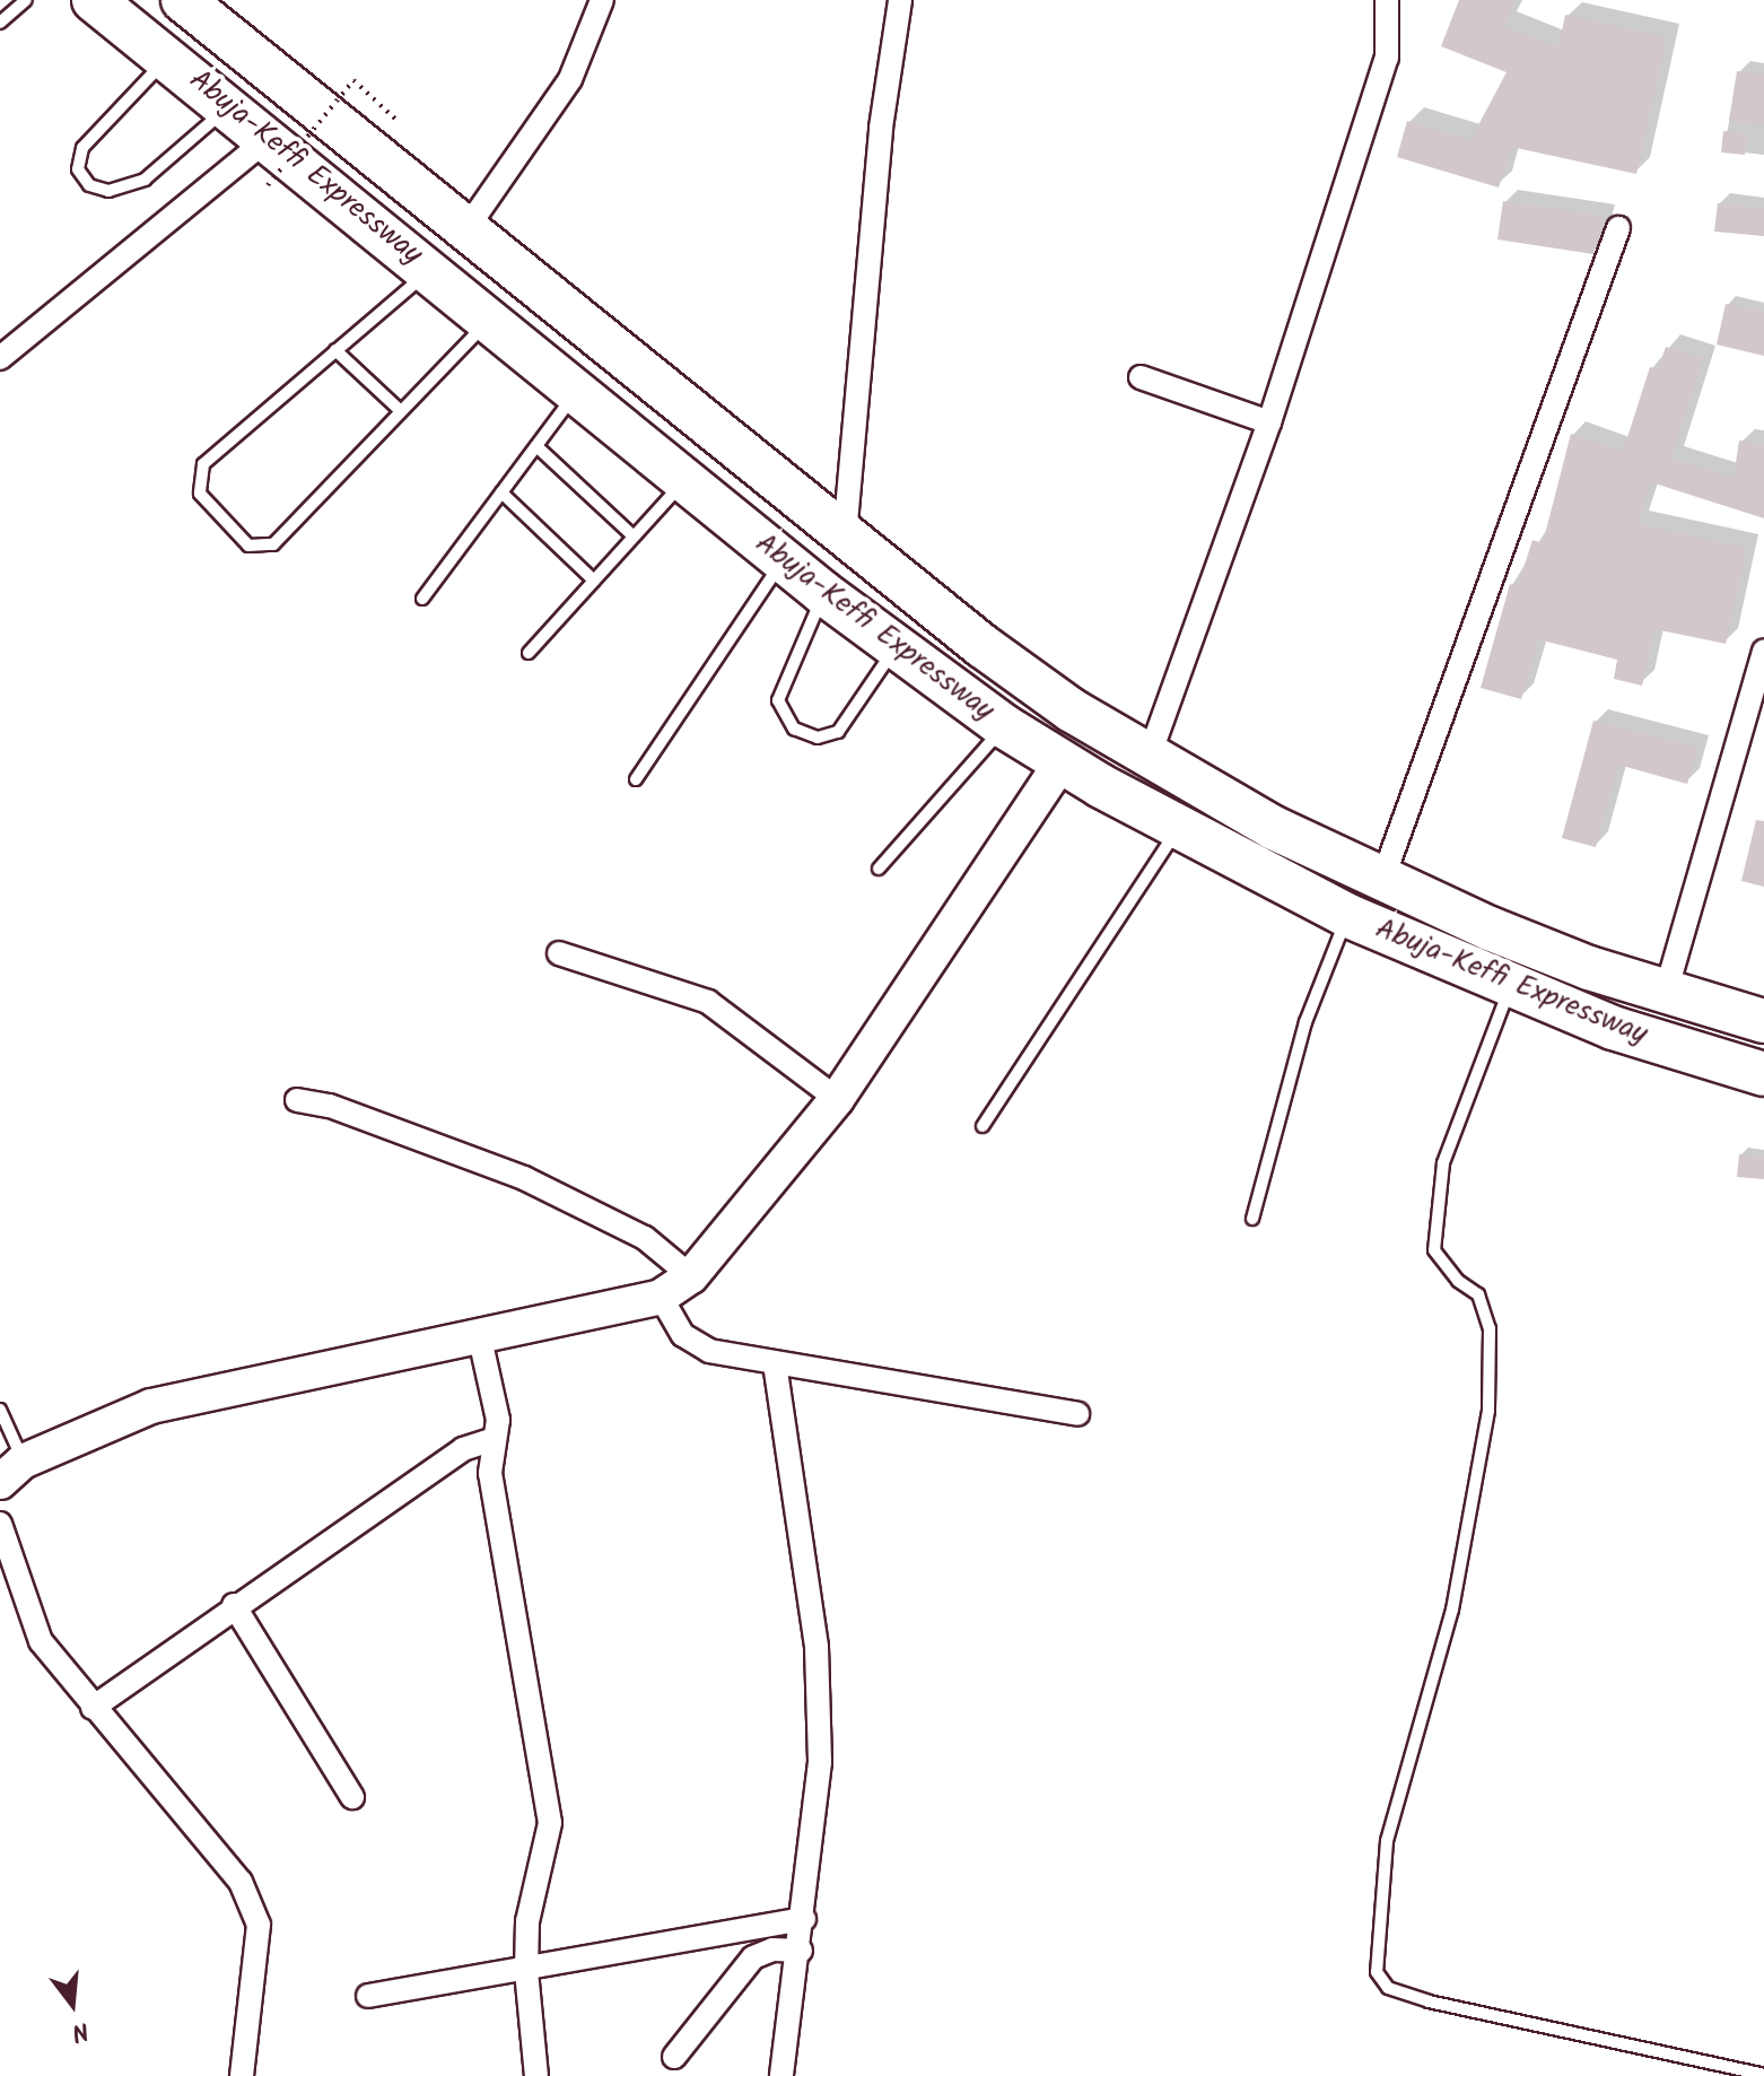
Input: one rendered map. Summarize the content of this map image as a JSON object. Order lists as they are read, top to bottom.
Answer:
{
  "streets": {
    "highway": ["Abuja-Keffi Expressway"]
  },
  "north": "bottom"
}
